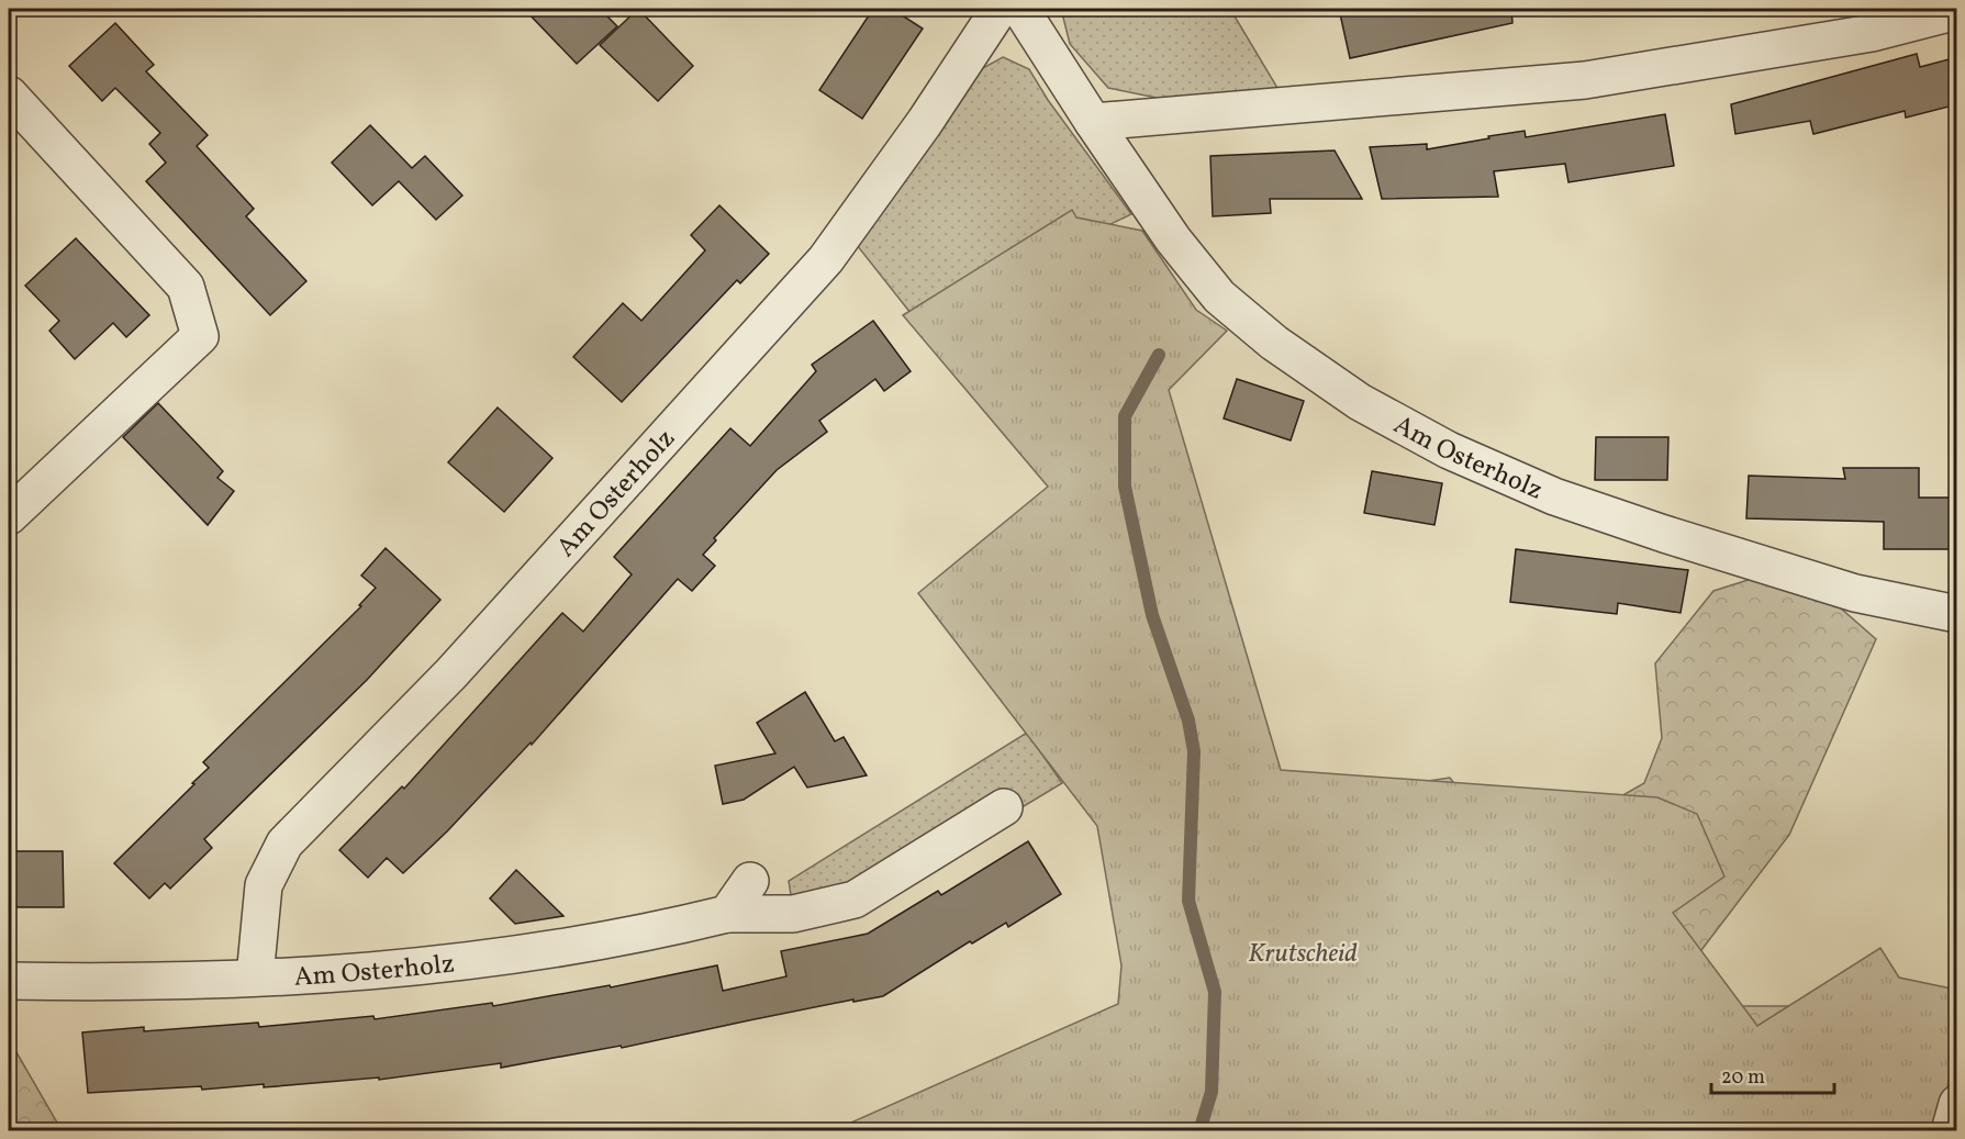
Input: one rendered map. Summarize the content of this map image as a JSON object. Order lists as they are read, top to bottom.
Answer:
{
  "streets": {
    "street": ["Am Osterholz"]
  },
  "parks": ["Krutscheid"],
  "scale_bar": "20 m"
}
